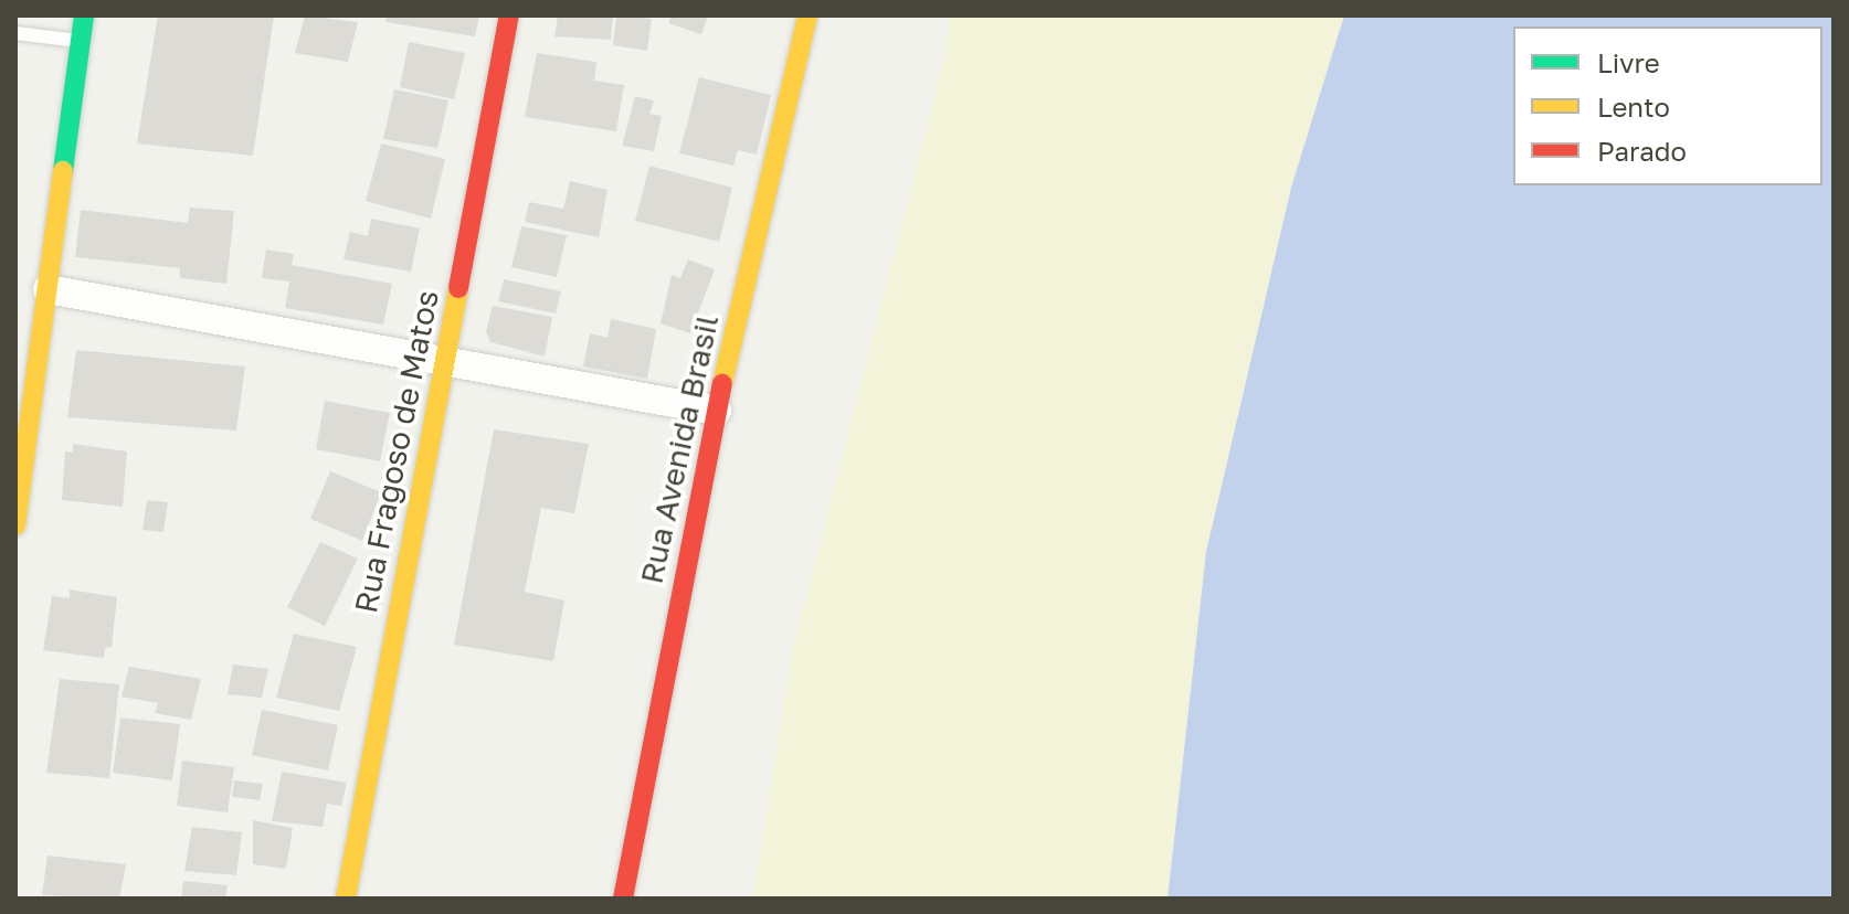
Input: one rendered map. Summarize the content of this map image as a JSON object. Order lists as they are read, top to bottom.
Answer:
{
  "streets": {
    "street": ["Rua Avenida Brasil", "Rua Fragoso de Matos"]
  },
  "legend": ["Livre", "Lento", "Parado"]
}
